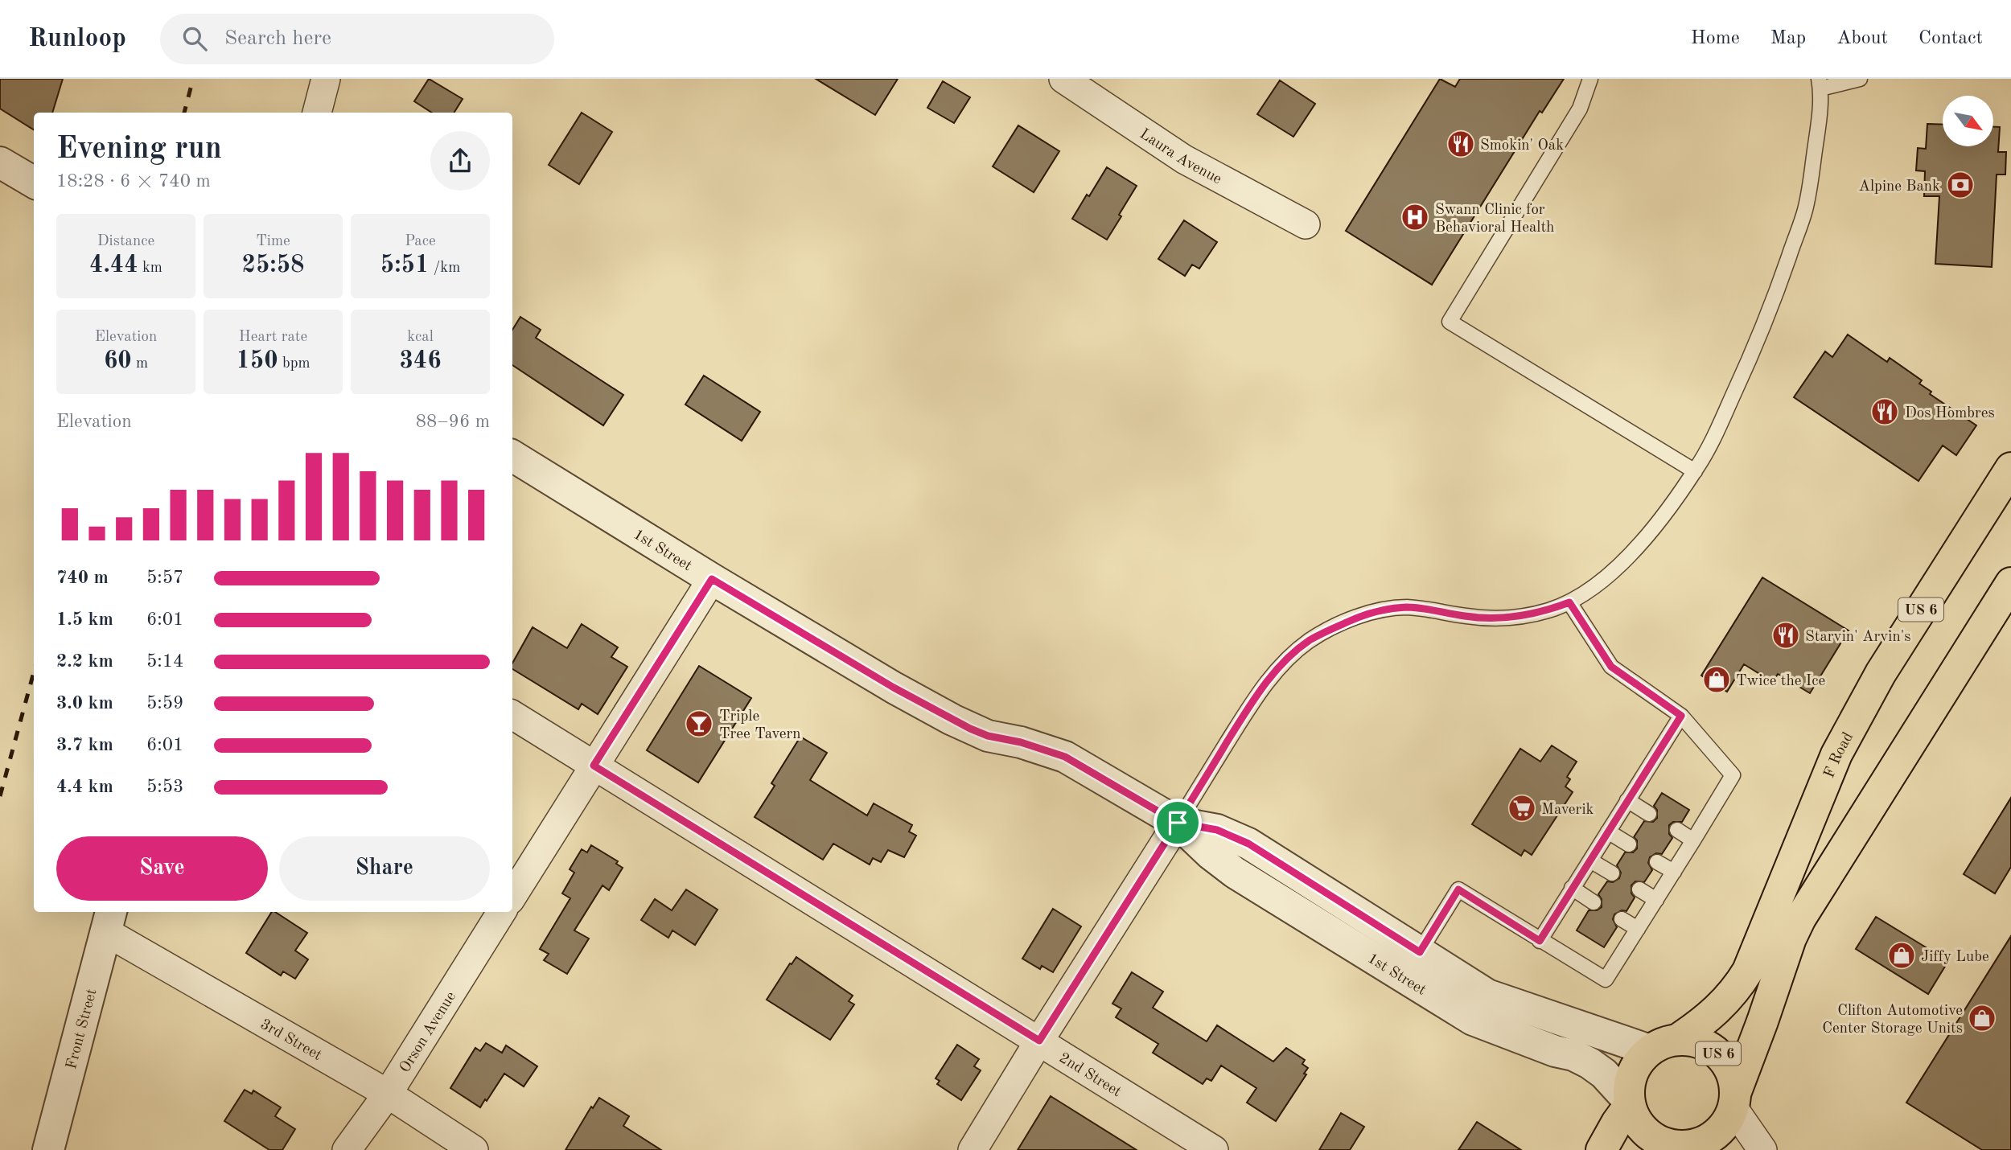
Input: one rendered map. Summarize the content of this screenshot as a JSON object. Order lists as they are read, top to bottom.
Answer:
{
  "streets": {
    "main road": ["US 6", "F Road"],
    "street": [
      "Laura Avenue",
      "1st Street",
      "Front Street",
      "Orson Avenue",
      "3rd Street",
      "2nd Street"
    ]
  },
  "crossings": [
    ["1st Street", "US 6"],
    ["1st Street", "F Road"],
    ["US 6", "F Road"],
    ["Front Street", "3rd Street"],
    ["Orson Avenue", "3rd Street"]
  ],
  "places": {
    "restaurant": ["Smokin' Oak", "Dos Hombres", "Starvin' Arvin's"],
    "bank": ["Alpine Bank"],
    "hospital": ["Swann Clinic for Behavioral Health"],
    "shop": ["Twice the Ice", "Jiffy Lube", "Clifton Automotive Center Storage Units"],
    "bar": ["Triple Tree Tavern"],
    "supermarket": ["Maverik"]
  },
  "north": "bottom right",
  "page": {
    "header": "Runloop",
    "search": "Search here",
    "nav": [
      "Home",
      "Map",
      "About",
      "Contact"
    ],
    "heading": ["Evening run", "18:28 · 6 × 740 m"],
    "stats": [
      ["Distance", "4.44 km"],
      ["Time", "25:58"],
      ["Pace", "5:51 /km"],
      ["Elevation", "60 m"],
      ["Heart rate", "150 bpm"],
      ["kcal", "346"]
    ],
    "chart": ["Elevation", "88–96 m"],
    "list": [
      {
        "name": "740 m",
        "note": "5:57"
      },
      {
        "name": "1.5 km",
        "note": "6:01"
      },
      {
        "name": "2.2 km",
        "note": "5:14"
      },
      {
        "name": "3.0 km",
        "note": "5:59"
      },
      {
        "name": "3.7 km",
        "note": "6:01"
      },
      {
        "name": "4.4 km",
        "note": "5:53"
      }
    ],
    "buttons": ["Save", "Share"]
  }
}
